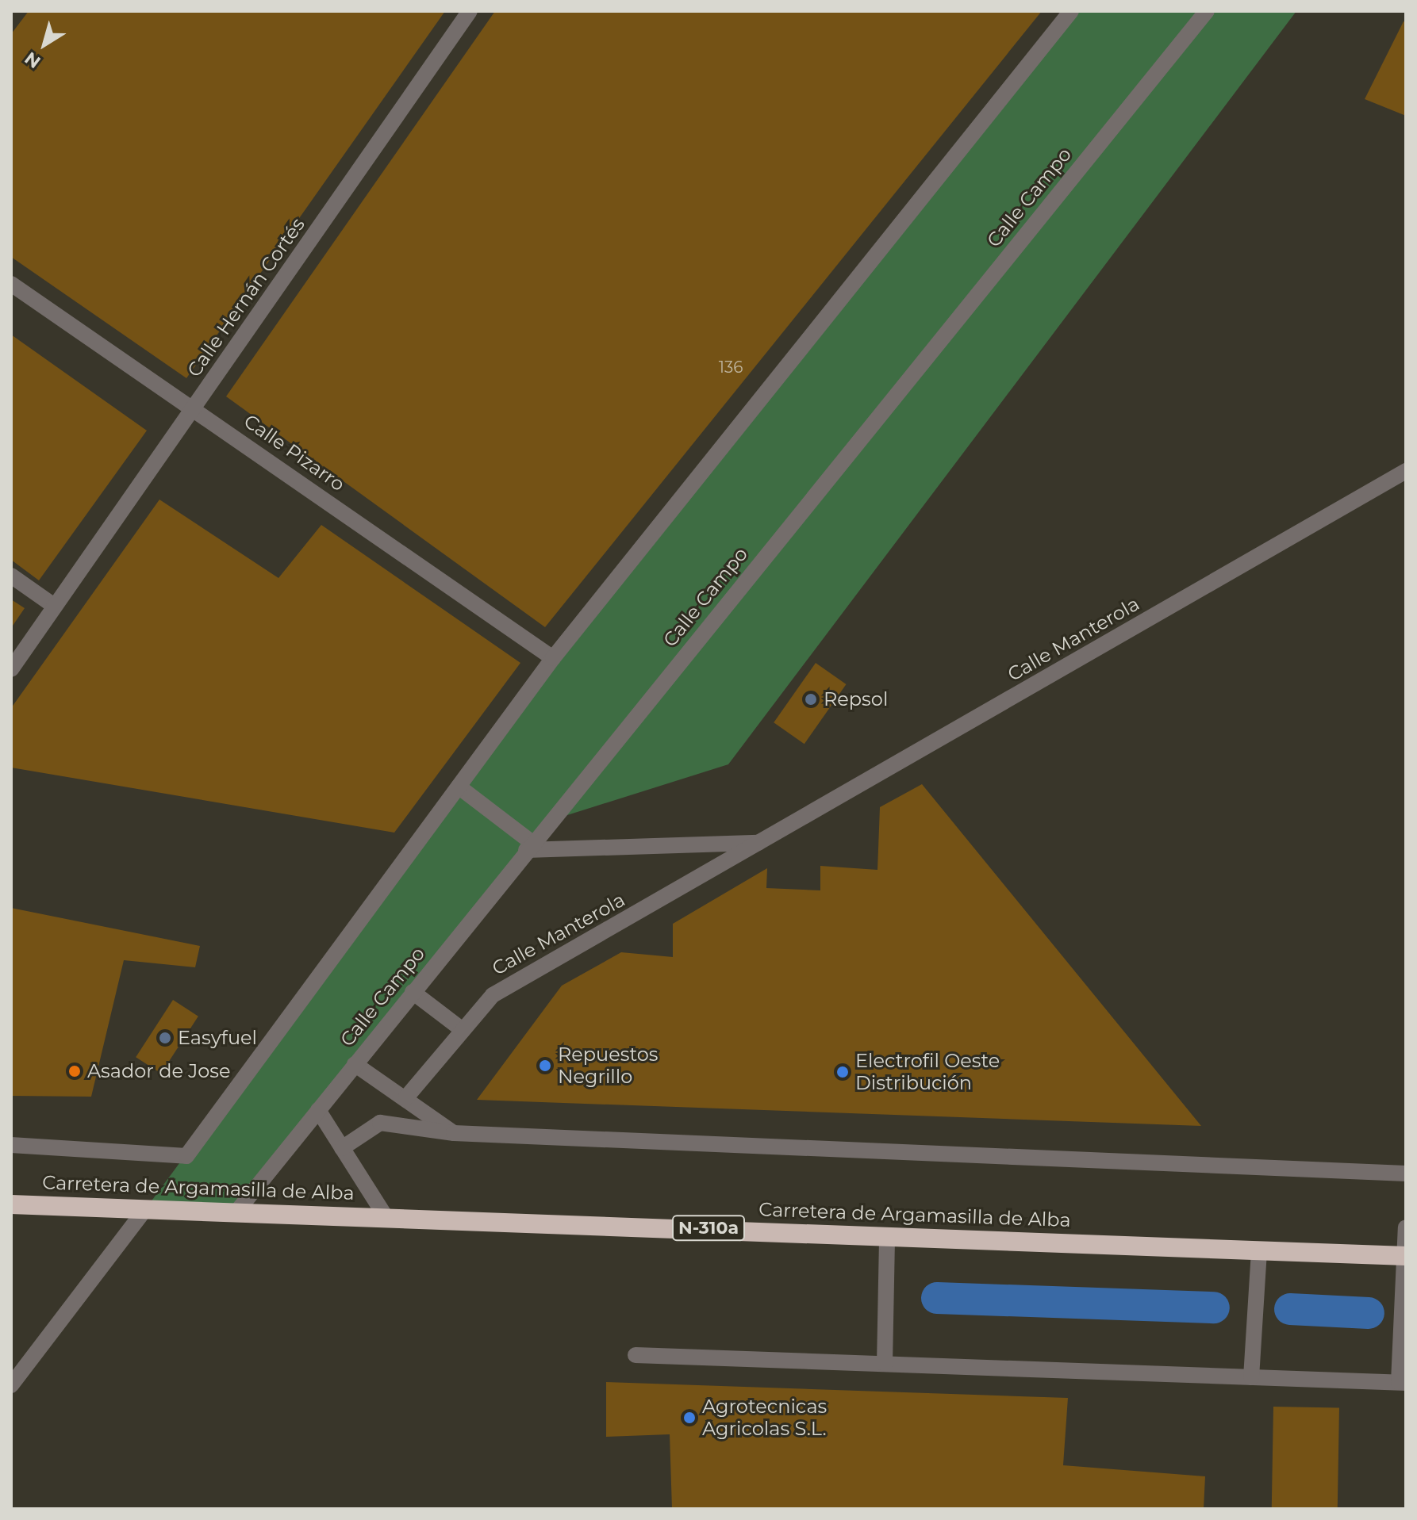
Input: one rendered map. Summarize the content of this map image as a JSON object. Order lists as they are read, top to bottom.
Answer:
{
  "streets": {
    "highway": ["Carretera de Argamasilla de Alba", "N-310a"],
    "street": [
      "Calle Campo",
      "Calle Hernán Cortés",
      "Calle Pizarro",
      "Calle Manterola"
    ]
  },
  "crossings": [
    ["Calle Campo", "Calle Manterola"],
    ["Calle Campo", "Carretera de Argamasilla de Alba"],
    ["Calle Hernán Cortés", "Calle Pizarro"]
  ],
  "places": [
    "Repsol",
    "Easyfuel",
    "Repuestos Negrillo",
    "Asador de Jose",
    "Electrofil Oeste Distribución",
    "Agrotecnicas Agricolas S.L."
  ],
  "house_numbers": ["136"],
  "north": "bottom left"
}
